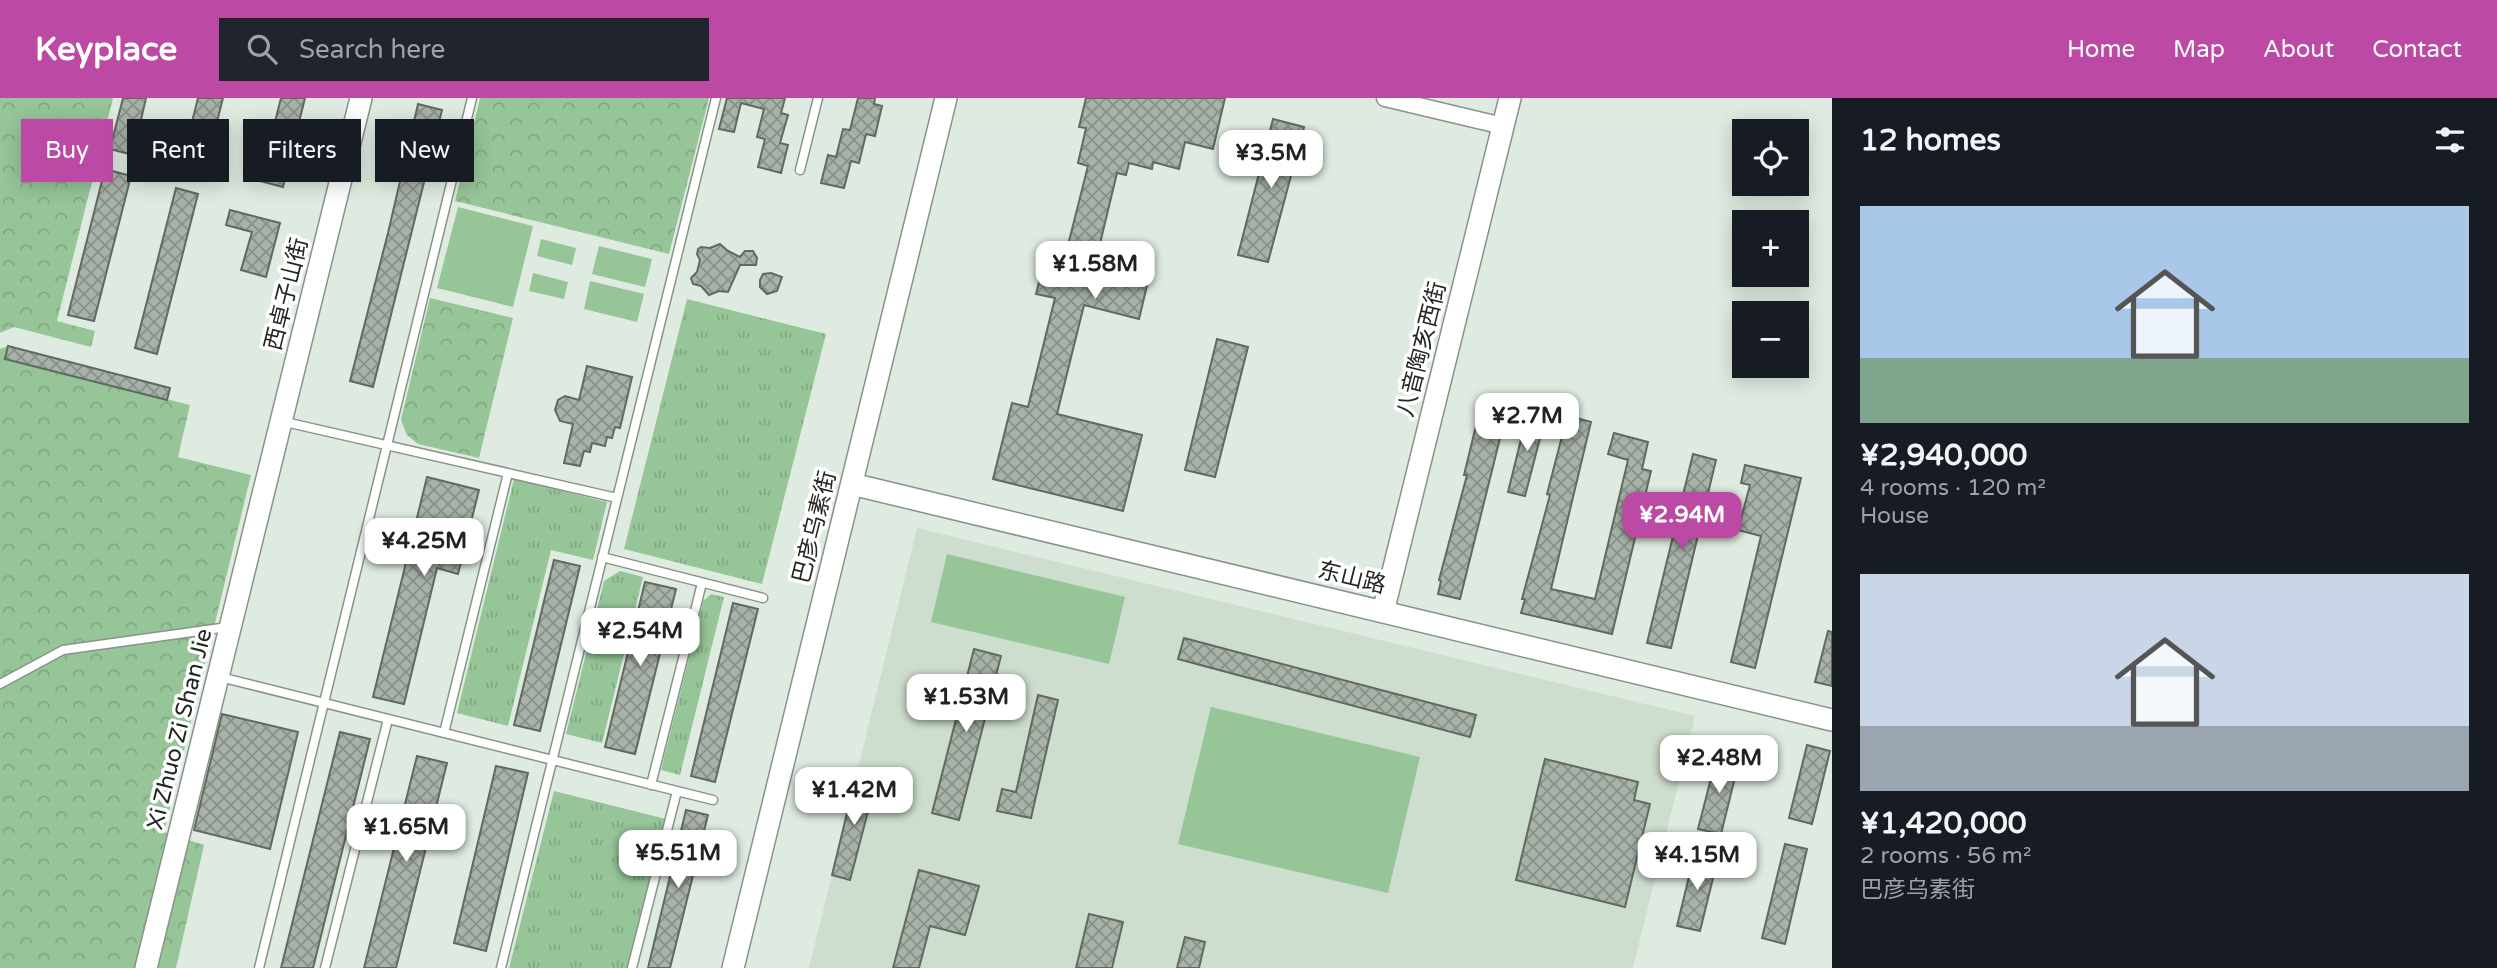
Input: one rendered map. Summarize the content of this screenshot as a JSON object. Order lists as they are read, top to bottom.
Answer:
{
  "streets": {
    "street": [
      "西卓子山街",
      "八音陶亥西街",
      "巴彦乌素街",
      "东山路",
      "Xi Zhuo Zi Shan Jie"
    ]
  },
  "crossings": [
    ["西卓子山街", "Xi Zhuo Zi Shan Jie"],
    ["八音陶亥西街", "东山路"],
    ["巴彦乌素街", "东山路"]
  ],
  "page": {
    "header": "Keyplace",
    "search": "Search here",
    "nav": [
      "Home",
      "Map",
      "About",
      "Contact"
    ],
    "heading": "12 homes",
    "map_buttons": ["+", "−"],
    "chip": [
      "Buy",
      "Rent",
      "Filters",
      "New"
    ],
    "price": [
      "¥3.5M",
      "¥1.58M",
      "¥2.7M",
      "¥2.94M",
      "¥4.25M",
      "¥2.54M",
      "¥1.53M",
      "¥2.48M",
      "¥1.42M",
      "¥1.65M",
      "¥5.51M",
      "¥4.15M"
    ],
    "list": [
      {
        "name": "¥2,940,000",
        "note": "4 rooms · 120 m² · House"
      },
      {
        "name": "¥1,420,000",
        "note": "2 rooms · 56 m² · 巴彦乌素街"
      }
    ]
  }
}
